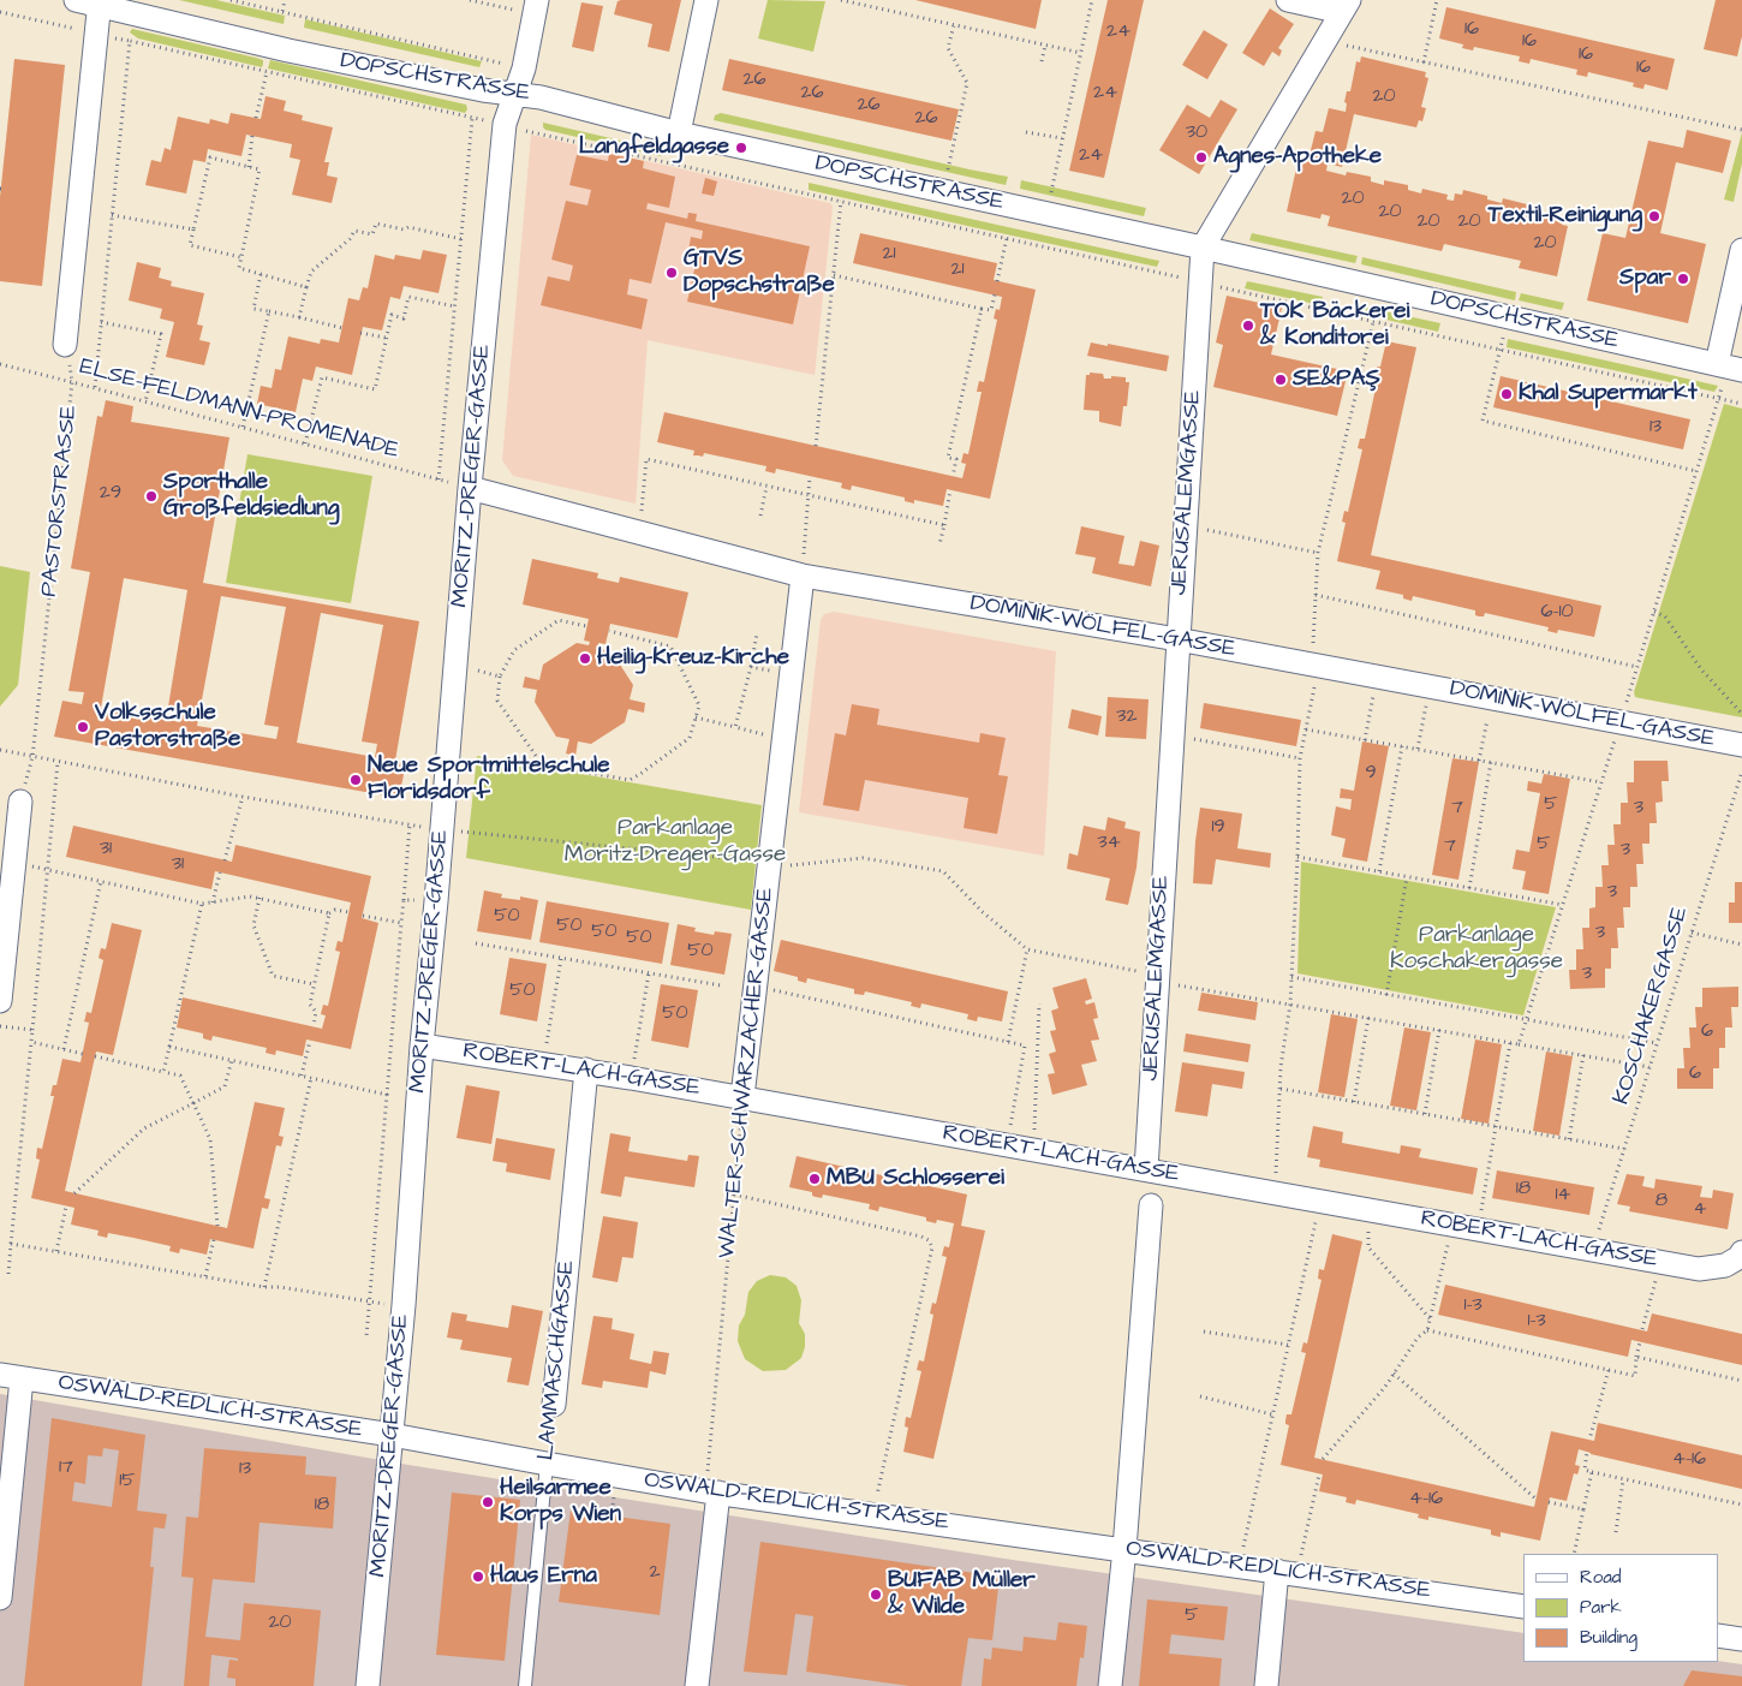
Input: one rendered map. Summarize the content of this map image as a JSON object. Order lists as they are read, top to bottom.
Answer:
{
  "streets": {
    "street": [
      "DOPSCHSTRASSE",
      "MORITZ-DREGER-GASSE",
      "JERUSALEMGASSE",
      "DOMINIK-WÖLFEL-GASSE",
      "ROBERT-LACH-GASSE",
      "WALTER-SCHWARZACHER-GASSE",
      "LAMMASCHGASSE",
      "OSWALD-REDLICH-STRASSE"
    ],
    "path": ["ELSE-FELDMANN-PROMENADE", "PASTORSTRASSE", "KOSCHAKERGASSE"]
  },
  "crossings": [
    ["DOPSCHSTRASSE", "MORITZ-DREGER-GASSE"],
    ["DOPSCHSTRASSE", "JERUSALEMGASSE"],
    ["ELSE-FELDMANN-PROMENADE", "MORITZ-DREGER-GASSE"],
    ["ELSE-FELDMANN-PROMENADE", "PASTORSTRASSE"],
    ["ELSE-FELDMANN-PROMENADE", "DOMINIK-WÖLFEL-GASSE"],
    ["MORITZ-DREGER-GASSE", "DOMINIK-WÖLFEL-GASSE"],
    ["MORITZ-DREGER-GASSE", "ROBERT-LACH-GASSE"],
    ["MORITZ-DREGER-GASSE", "OSWALD-REDLICH-STRASSE"],
    ["JERUSALEMGASSE", "DOMINIK-WÖLFEL-GASSE"],
    ["JERUSALEMGASSE", "ROBERT-LACH-GASSE"],
    ["DOMINIK-WÖLFEL-GASSE", "WALTER-SCHWARZACHER-GASSE"],
    ["KOSCHAKERGASSE", "ROBERT-LACH-GASSE"],
    ["ROBERT-LACH-GASSE", "WALTER-SCHWARZACHER-GASSE"],
    ["ROBERT-LACH-GASSE", "LAMMASCHGASSE"],
    ["WALTER-SCHWARZACHER-GASSE", "OSWALD-REDLICH-STRASSE"],
    ["LAMMASCHGASSE", "OSWALD-REDLICH-STRASSE"]
  ],
  "parks": ["Parkanlage Moritz-Dreger-Gasse", "Parkanlage Koschakergasse"],
  "places": [
    "Langfeldgasse",
    "Agnes-Apotheke",
    "Textil-Reinigung",
    "GTVS Dopschstraße",
    "Spar",
    "TOK Bäckerei & Konditorei",
    "SE&PAŞ",
    "Khal Supermarkt",
    "Sporthalle Großfeldsiedlung",
    "Heilig-Kreuz-Kirche",
    "Volksschule Pastorstraße",
    "Neue Sportmittelschule Floridsdorf",
    "MBU Schlosserei",
    "Heilsarmee Korps Wien",
    "Haus Erna",
    "BUFAB Müller & Wilde"
  ],
  "house_numbers": [
    "16",
    "24",
    "16",
    "16",
    "16",
    "26",
    "26",
    "24",
    "20",
    "26",
    "26",
    "30",
    "24",
    "20",
    "20",
    "20",
    "20",
    "20",
    "21",
    "21",
    "13",
    "29",
    "6-10",
    "32",
    "9",
    "5",
    "7",
    "3",
    "19",
    "34",
    "5",
    "7",
    "31",
    "3",
    "31",
    "3",
    "50",
    "50",
    "50",
    "3",
    "50",
    "50",
    "3",
    "50",
    "50",
    "6",
    "6",
    "18",
    "14",
    "8",
    "4",
    "1-3",
    "1-3",
    "4-16",
    "17",
    "13",
    "15",
    "4-16",
    "18",
    "2",
    "5",
    "20"
  ],
  "legend": ["Road", "Park", "Building"]
}
